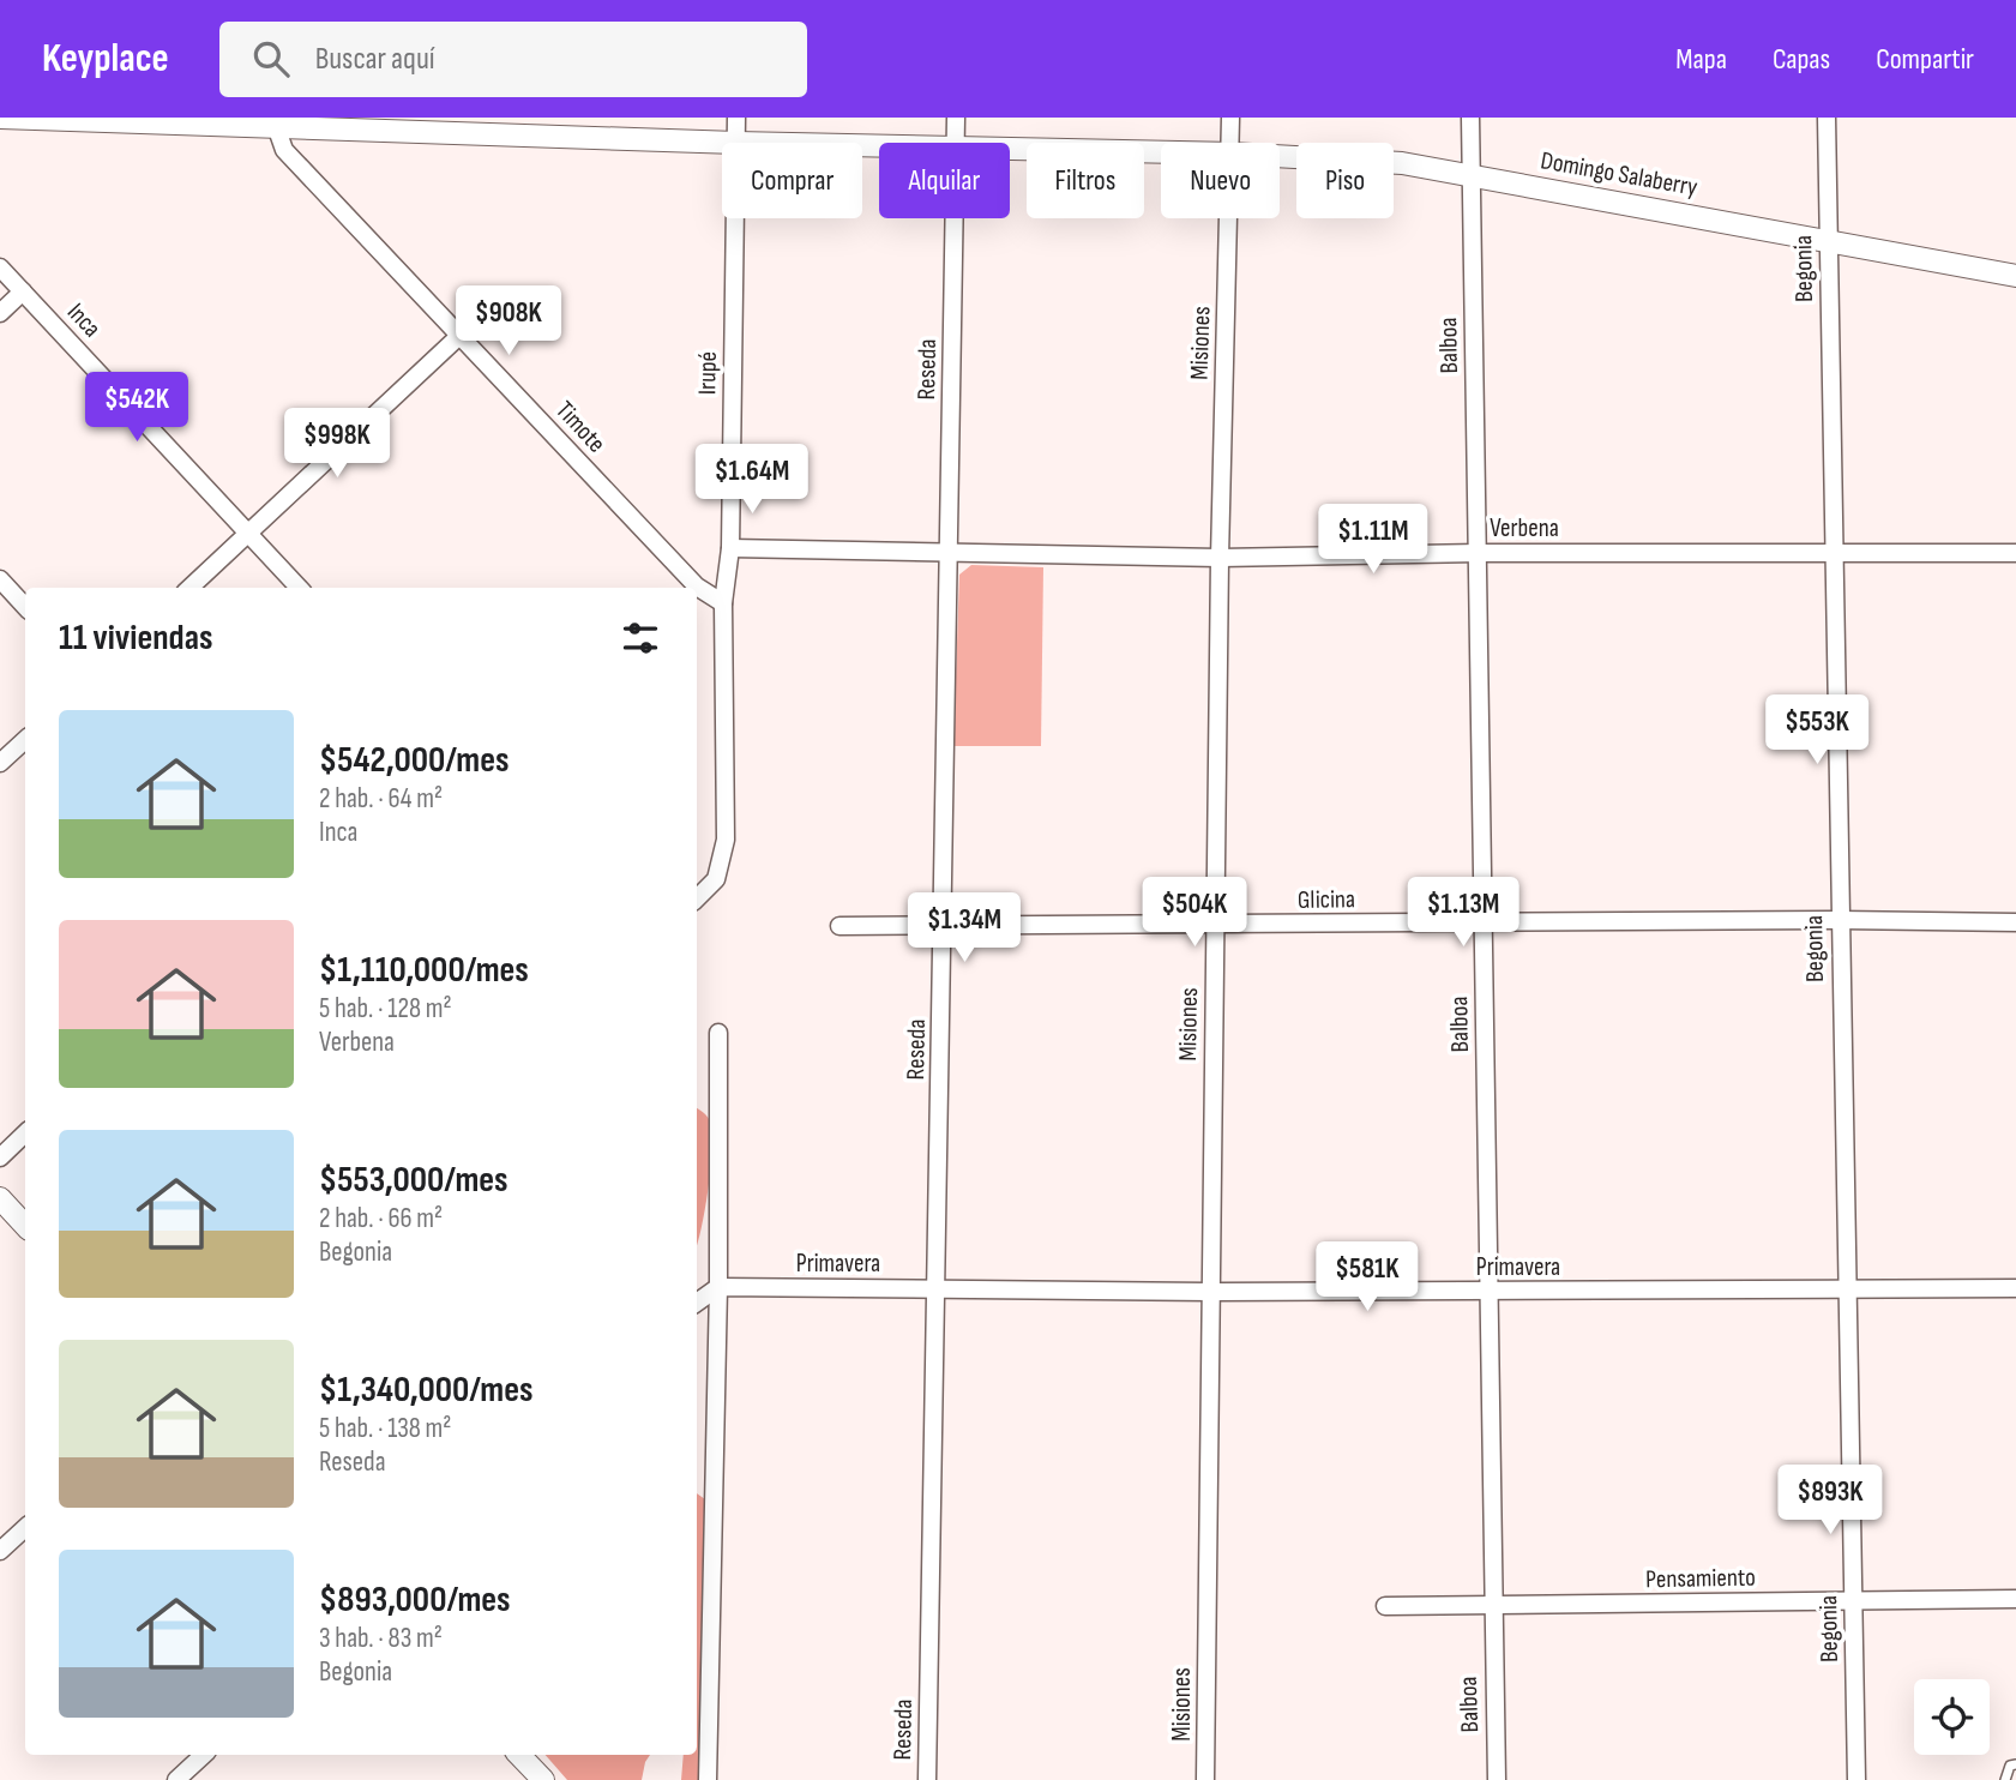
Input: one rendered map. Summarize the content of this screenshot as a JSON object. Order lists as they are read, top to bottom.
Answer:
{
  "streets": {
    "street": [
      "Domingo Salaberry",
      "Begonia",
      "Inca",
      "Misiones",
      "Balboa",
      "Reseda",
      "Irupé",
      "Timote",
      "Verbena",
      "Glicina",
      "Primavera",
      "Pensamiento"
    ]
  },
  "crossings": [
    ["Domingo Salaberry", "Begonia"],
    ["Domingo Salaberry", "Balboa"],
    ["Domingo Salaberry", "Irupé"],
    ["Domingo Salaberry", "Timote"],
    ["Begonia", "Verbena"],
    ["Begonia", "Glicina"],
    ["Begonia", "Primavera"],
    ["Begonia", "Pensamiento"],
    ["Misiones", "Verbena"],
    ["Misiones", "Glicina"],
    ["Misiones", "Primavera"],
    ["Balboa", "Verbena"],
    ["Balboa", "Glicina"],
    ["Balboa", "Primavera"],
    ["Balboa", "Pensamiento"],
    ["Reseda", "Verbena"],
    ["Reseda", "Glicina"],
    ["Reseda", "Primavera"],
    ["Irupé", "Timote"],
    ["Irupé", "Verbena"]
  ],
  "page": {
    "header": "Keyplace",
    "search": "Buscar aquí",
    "nav": ["Mapa", "Capas", "Compartir"],
    "chip": [
      "Comprar",
      "Alquilar",
      "Filtros",
      "Nuevo",
      "Piso"
    ],
    "price": [
      "$908K",
      "$542K",
      "$998K",
      "$1.64M",
      "$1.11M",
      "$553K",
      "$504K",
      "$1.13M",
      "$1.34M",
      "$581K",
      "$893K"
    ],
    "heading": "11 viviendas",
    "list": [
      {
        "name": "$542,000/mes",
        "note": "2 hab. · 64 m² · Inca"
      },
      {
        "name": "$1,110,000/mes",
        "note": "5 hab. · 128 m² · Verbena"
      },
      {
        "name": "$553,000/mes",
        "note": "2 hab. · 66 m² · Begonia"
      },
      {
        "name": "$1,340,000/mes",
        "note": "5 hab. · 138 m² · Reseda"
      },
      {
        "name": "$893,000/mes",
        "note": "3 hab. · 83 m² · Begonia"
      }
    ]
  }
}
